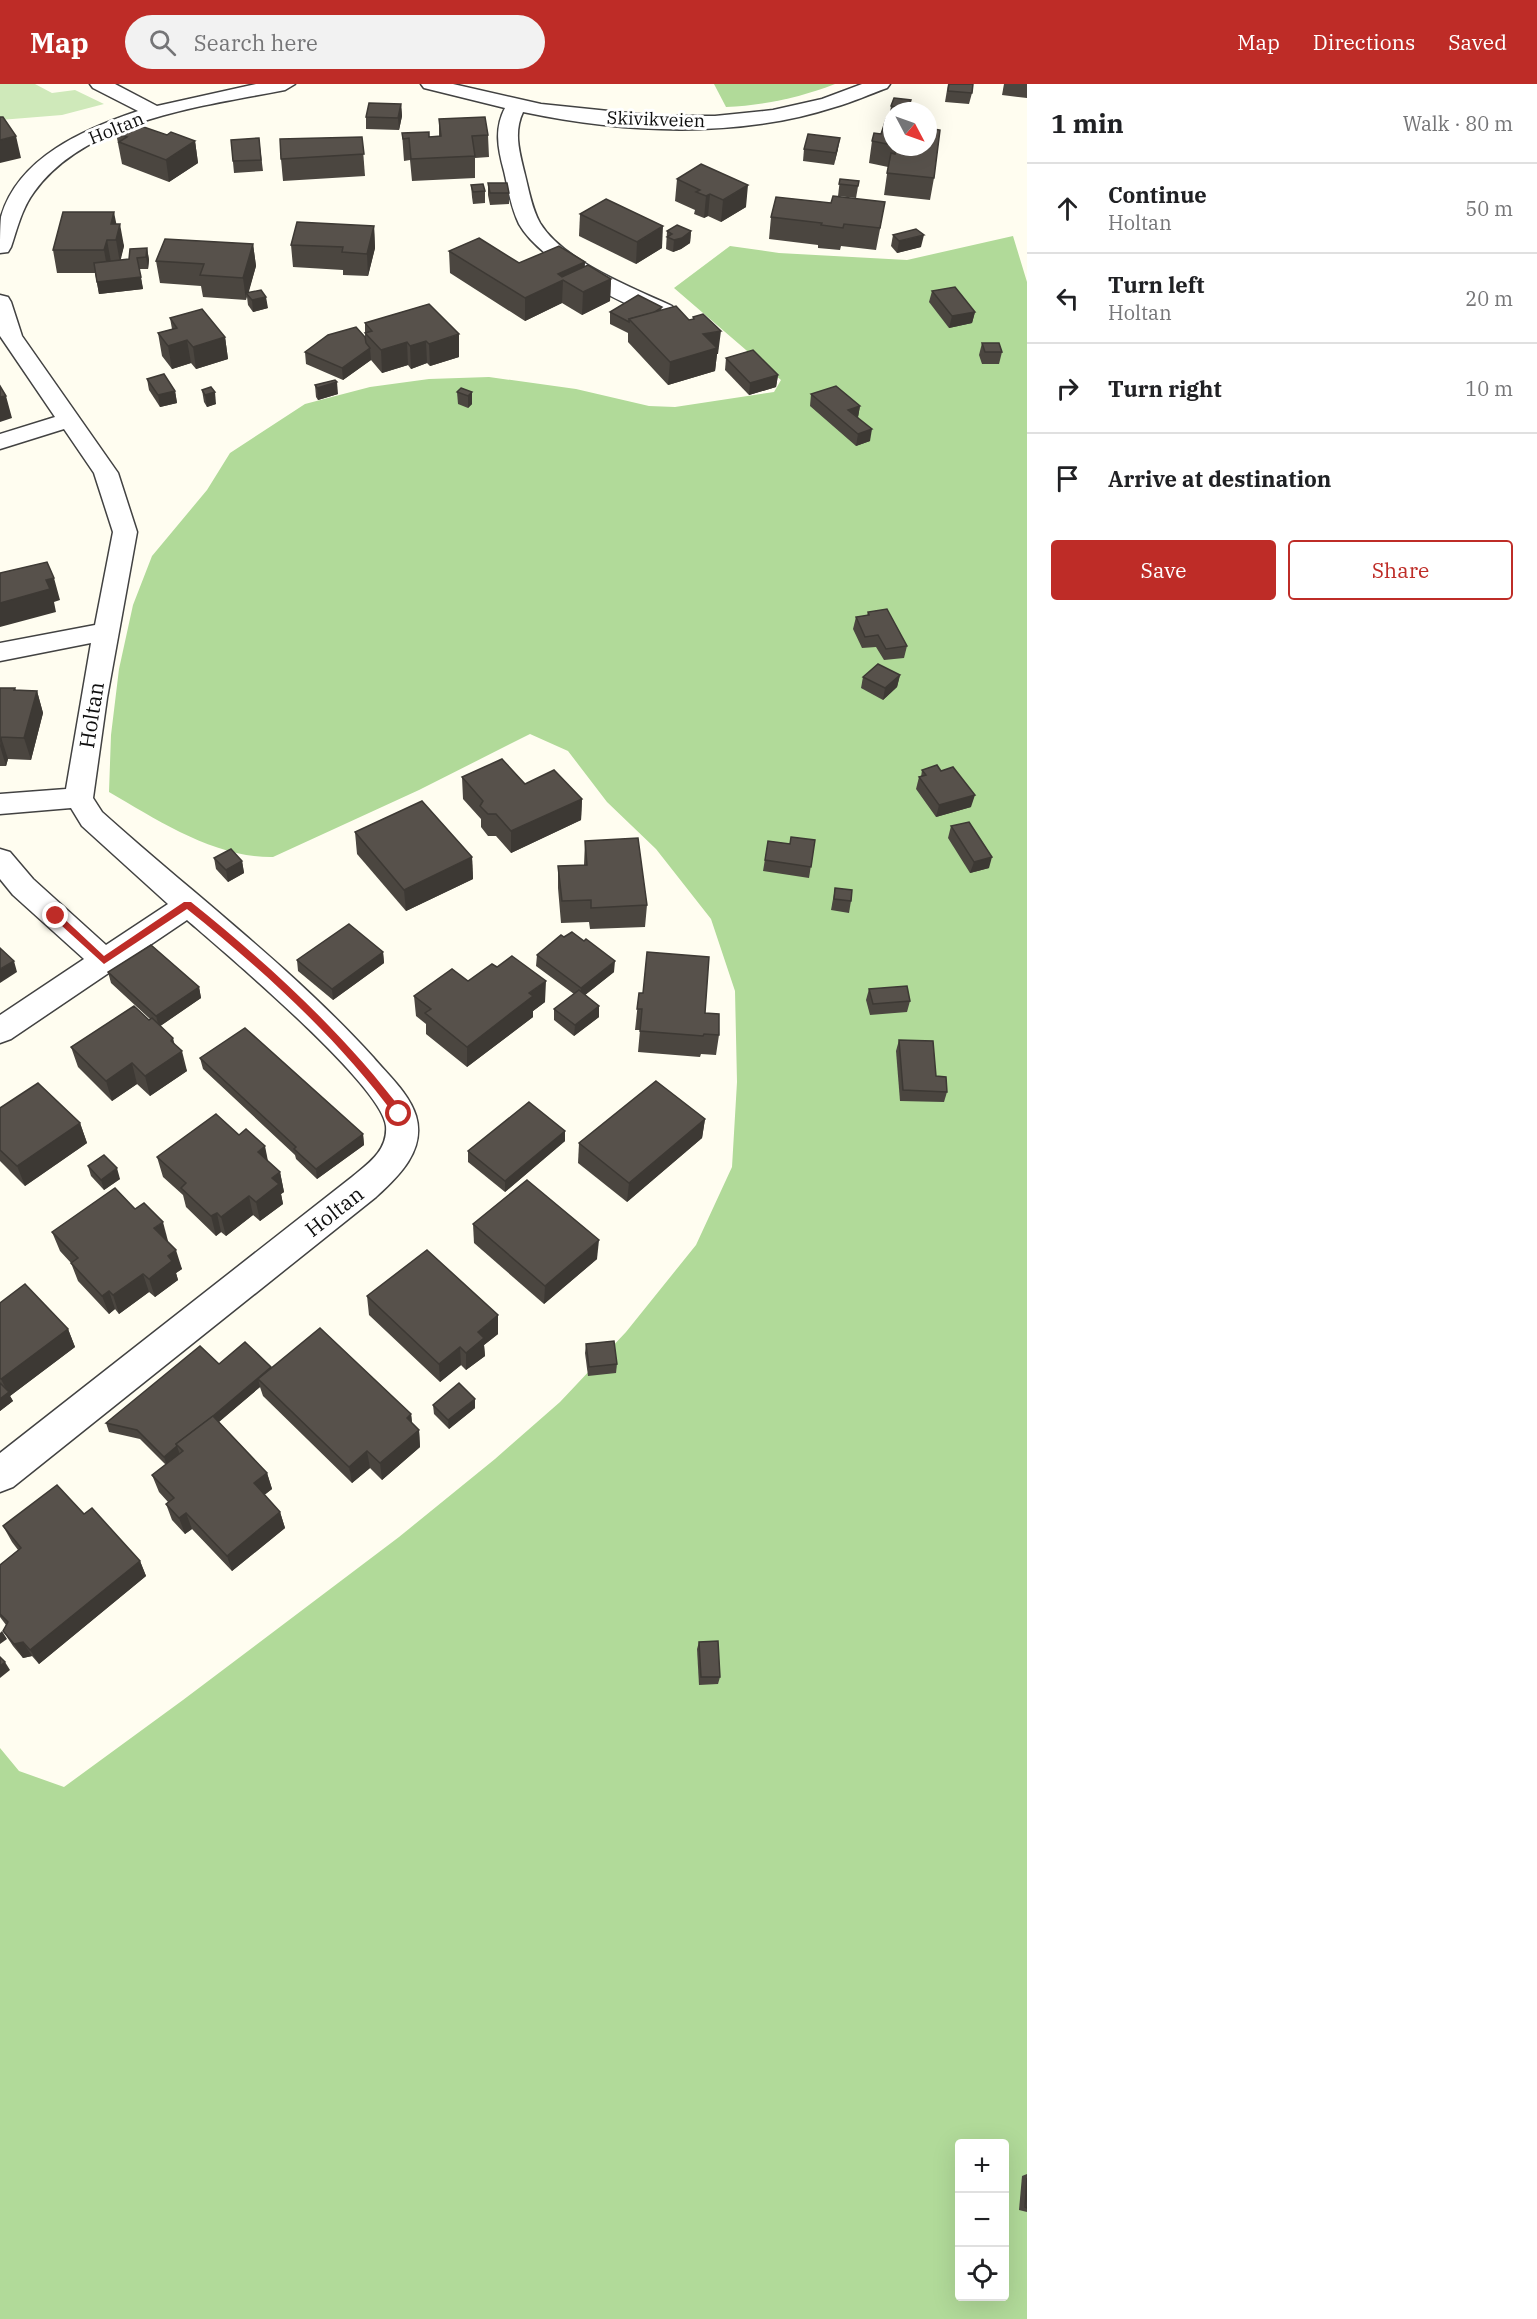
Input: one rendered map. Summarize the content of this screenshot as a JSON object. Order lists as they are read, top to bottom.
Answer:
{
  "streets": {
    "street": ["Skivikveien", "Holtan"]
  },
  "north": "bottom right",
  "page": {
    "header": "Map",
    "search": "Search here",
    "nav": ["Map", "Directions", "Saved"],
    "heading": ["1 min", "Walk · 80 m"],
    "list": [
      ["Continue", "Holtan", "50 m"],
      ["Turn left", "Holtan", "20 m"],
      ["Turn right", "10 m"],
      "Arrive at destination"
    ],
    "buttons": ["Save", "Share"],
    "map_buttons": ["+", "−"]
  }
}
